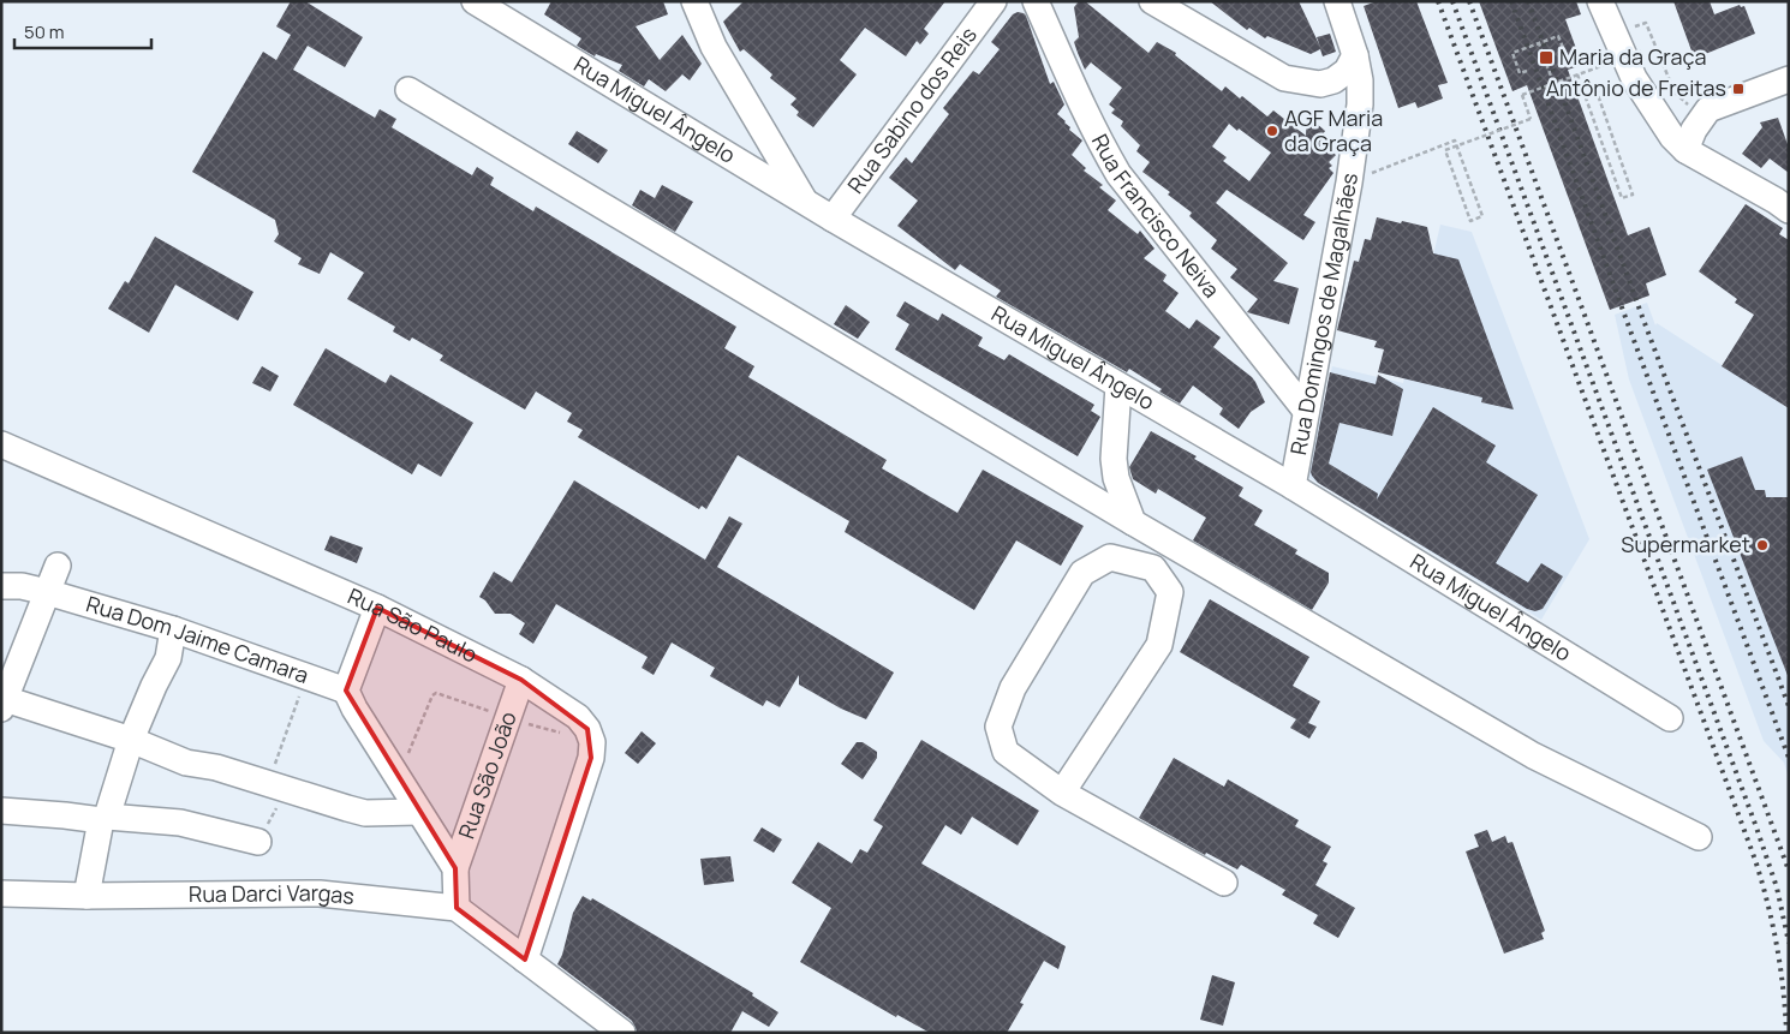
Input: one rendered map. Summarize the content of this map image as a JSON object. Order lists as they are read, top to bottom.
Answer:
{
  "streets": {
    "street": [
      "Rua Miguel Ângelo",
      "Rua Sabino dos Reis",
      "Rua Francisco Neiva",
      "Rua Domingos de Magalhães",
      "Rua São Paulo",
      "Rua Dom Jaime Camara",
      "Rua São João",
      "Rua Darci Vargas"
    ]
  },
  "crossings": [
    ["Rua Miguel Ângelo", "Rua Sabino dos Reis"],
    ["Rua Miguel Ângelo", "Rua Domingos de Magalhães"],
    ["Rua Francisco Neiva", "Rua Domingos de Magalhães"],
    ["Rua São Paulo", "Rua São João"]
  ],
  "places": {
    "transit": ["Maria da Graça", "Antônio de Freitas"],
    "other": ["AGF Maria da Graça", "Supermarket"]
  },
  "scale_bar": "50 m"
}
